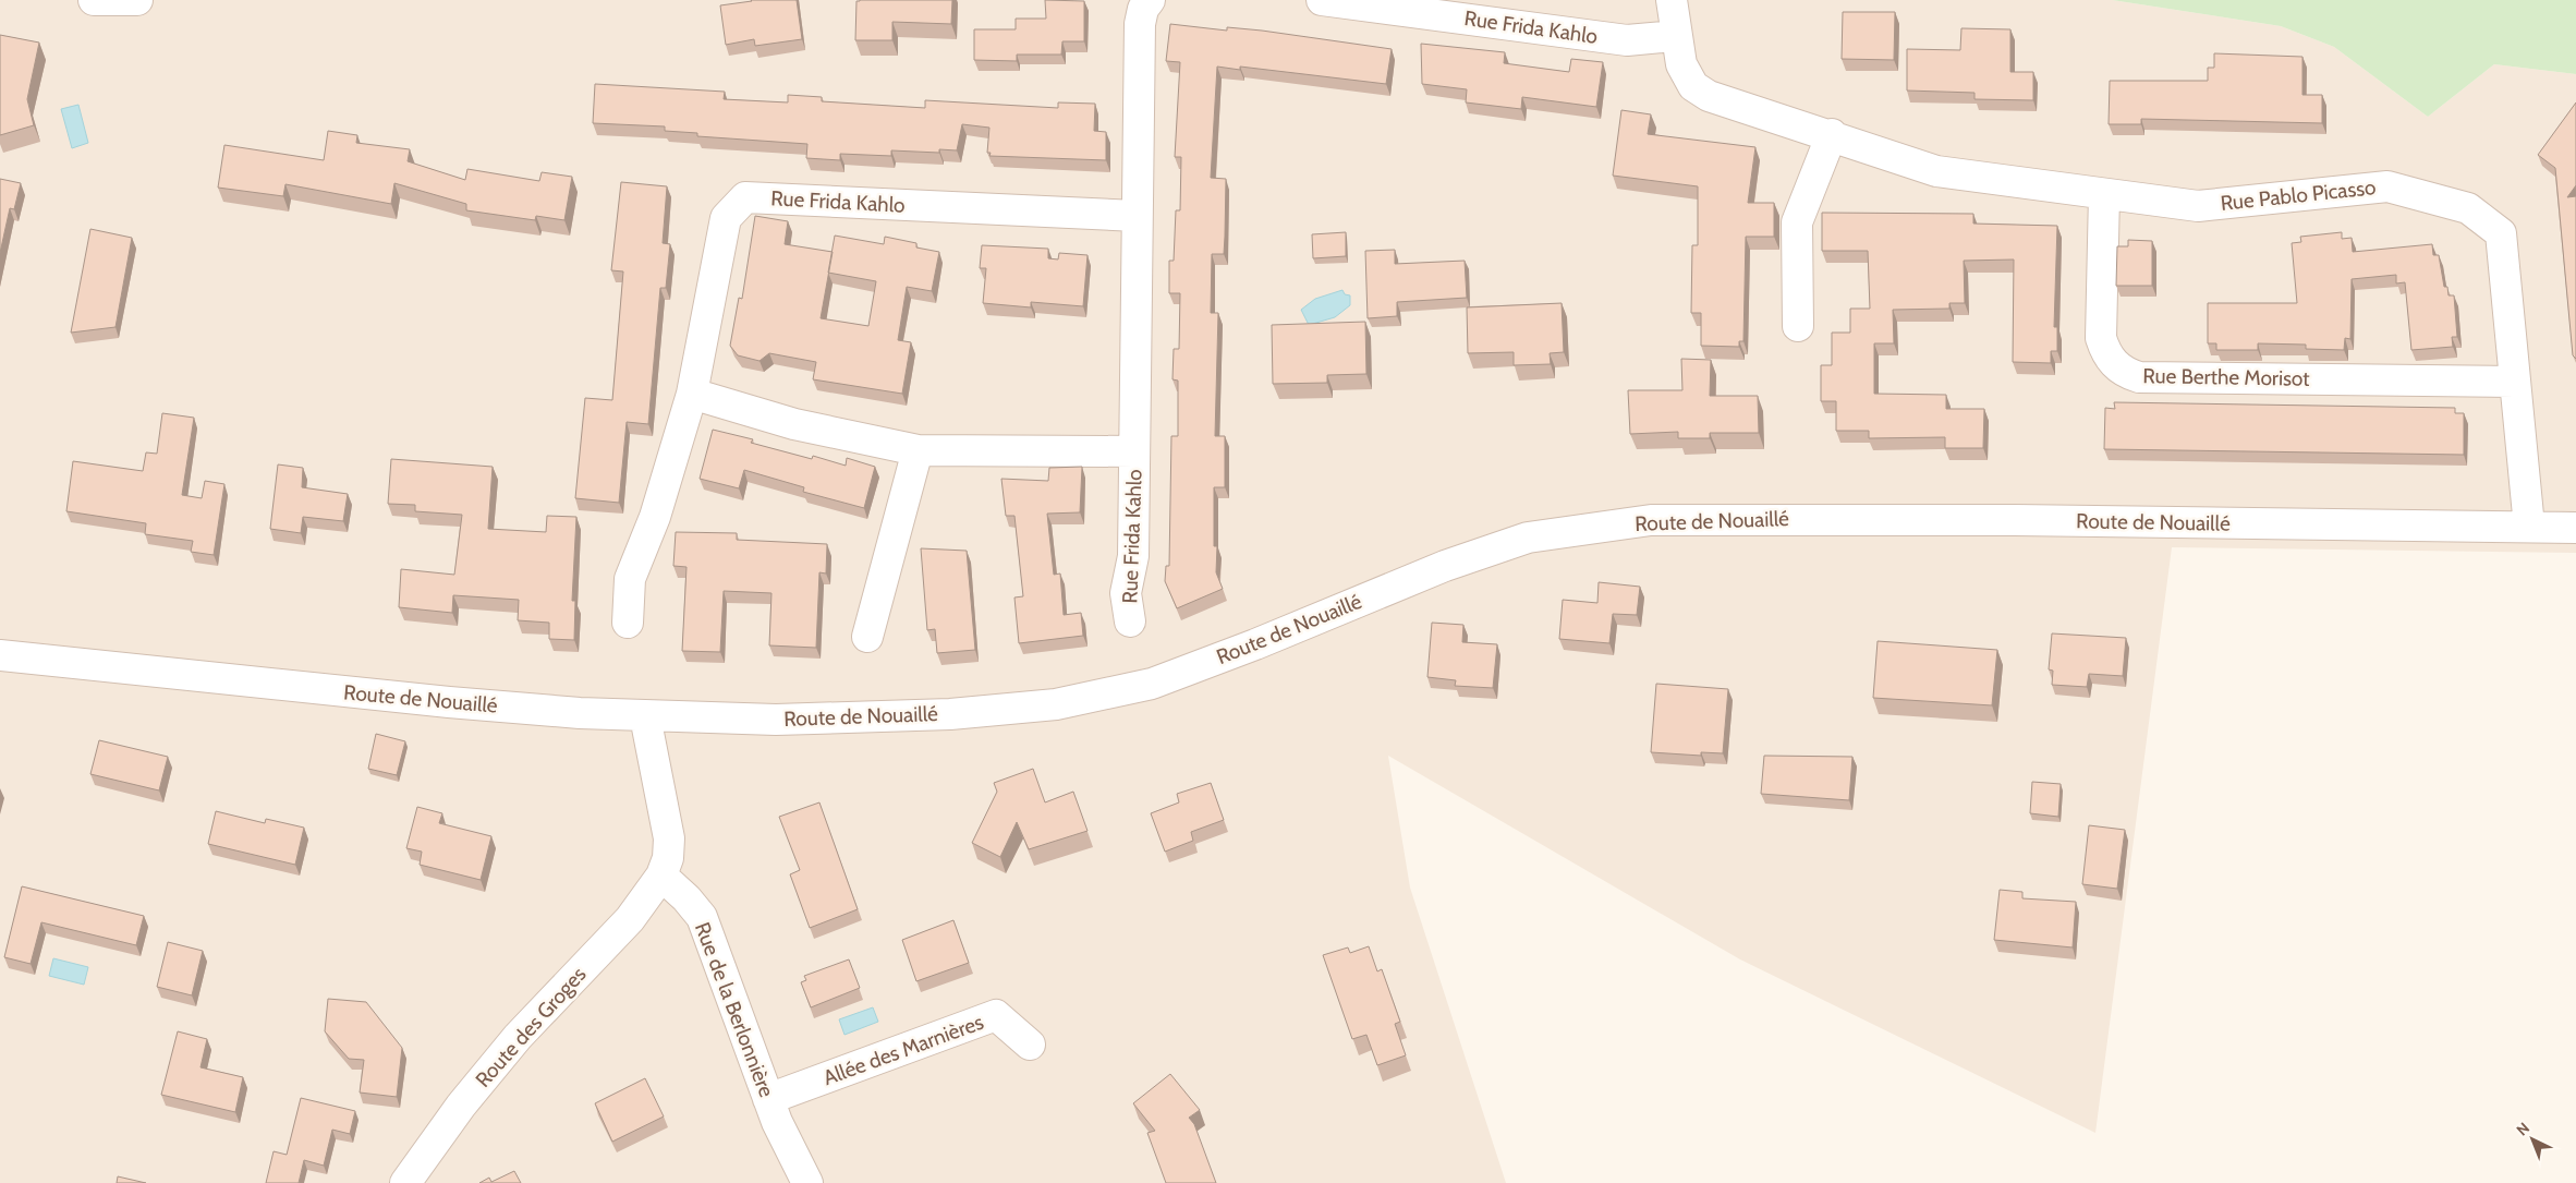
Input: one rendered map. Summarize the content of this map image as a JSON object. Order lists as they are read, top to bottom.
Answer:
{
  "streets": {
    "street": [
      "Rue Frida Kahlo",
      "Rue Pablo Picasso",
      "Rue Berthe Morisot",
      "Route de Nouaillé",
      "Rue de la Berlonnière",
      "Route des Groges",
      "Allée des Marnières"
    ]
  },
  "crossings": [
    ["Rue Frida Kahlo", "Rue Pablo Picasso"],
    ["Rue Pablo Picasso", "Rue Berthe Morisot"],
    ["Rue Pablo Picasso", "Route de Nouaillé"],
    ["Rue de la Berlonnière", "Route des Groges"],
    ["Rue de la Berlonnière", "Allée des Marnières"]
  ],
  "north": "top left"
}
